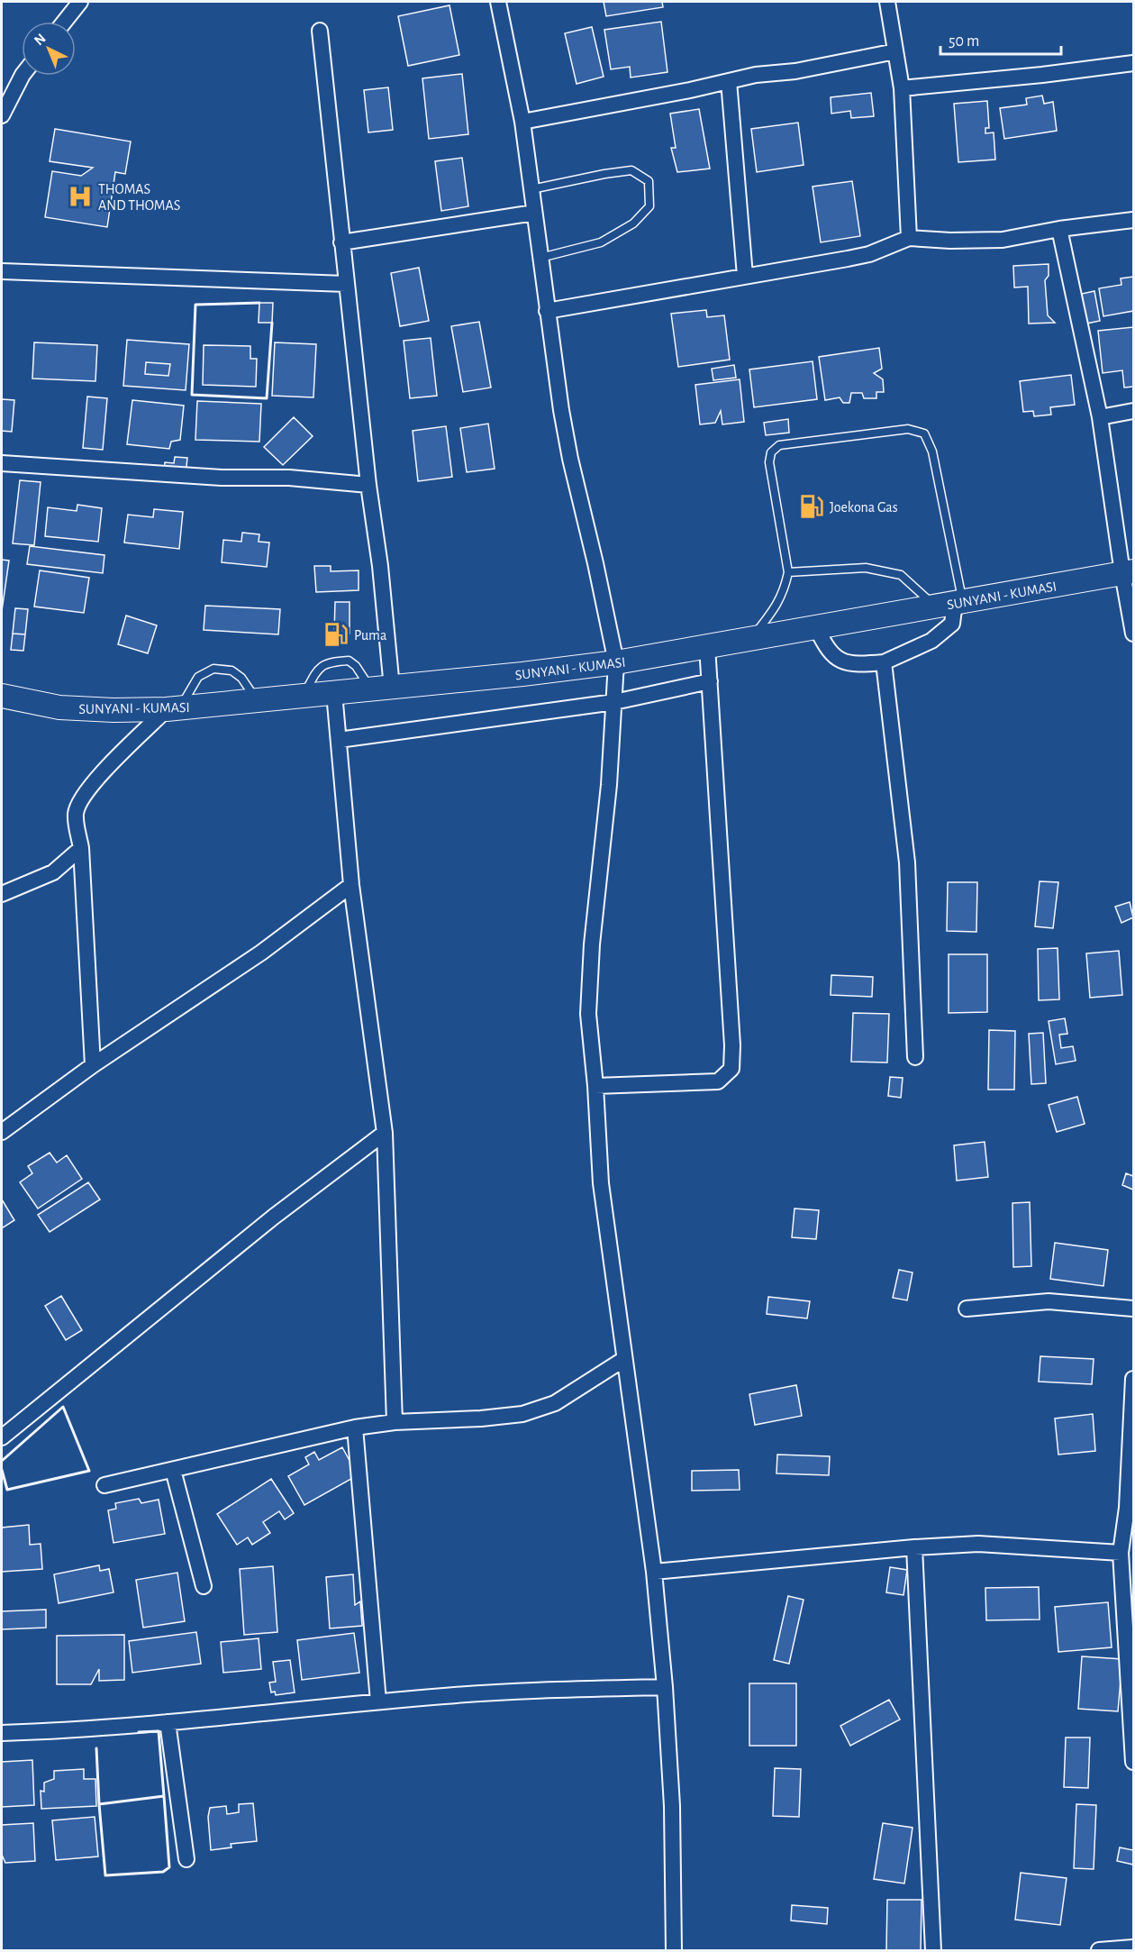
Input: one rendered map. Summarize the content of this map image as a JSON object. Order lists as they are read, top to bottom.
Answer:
{
  "streets": {
    "main road": ["SUNYANI - KUMASI"]
  },
  "places": {
    "hospital": ["THOMAS AND THOMAS"],
    "fuel station": ["Joekona Gas", "Puma"]
  },
  "scale_bar": "50 m",
  "north": "top left"
}
